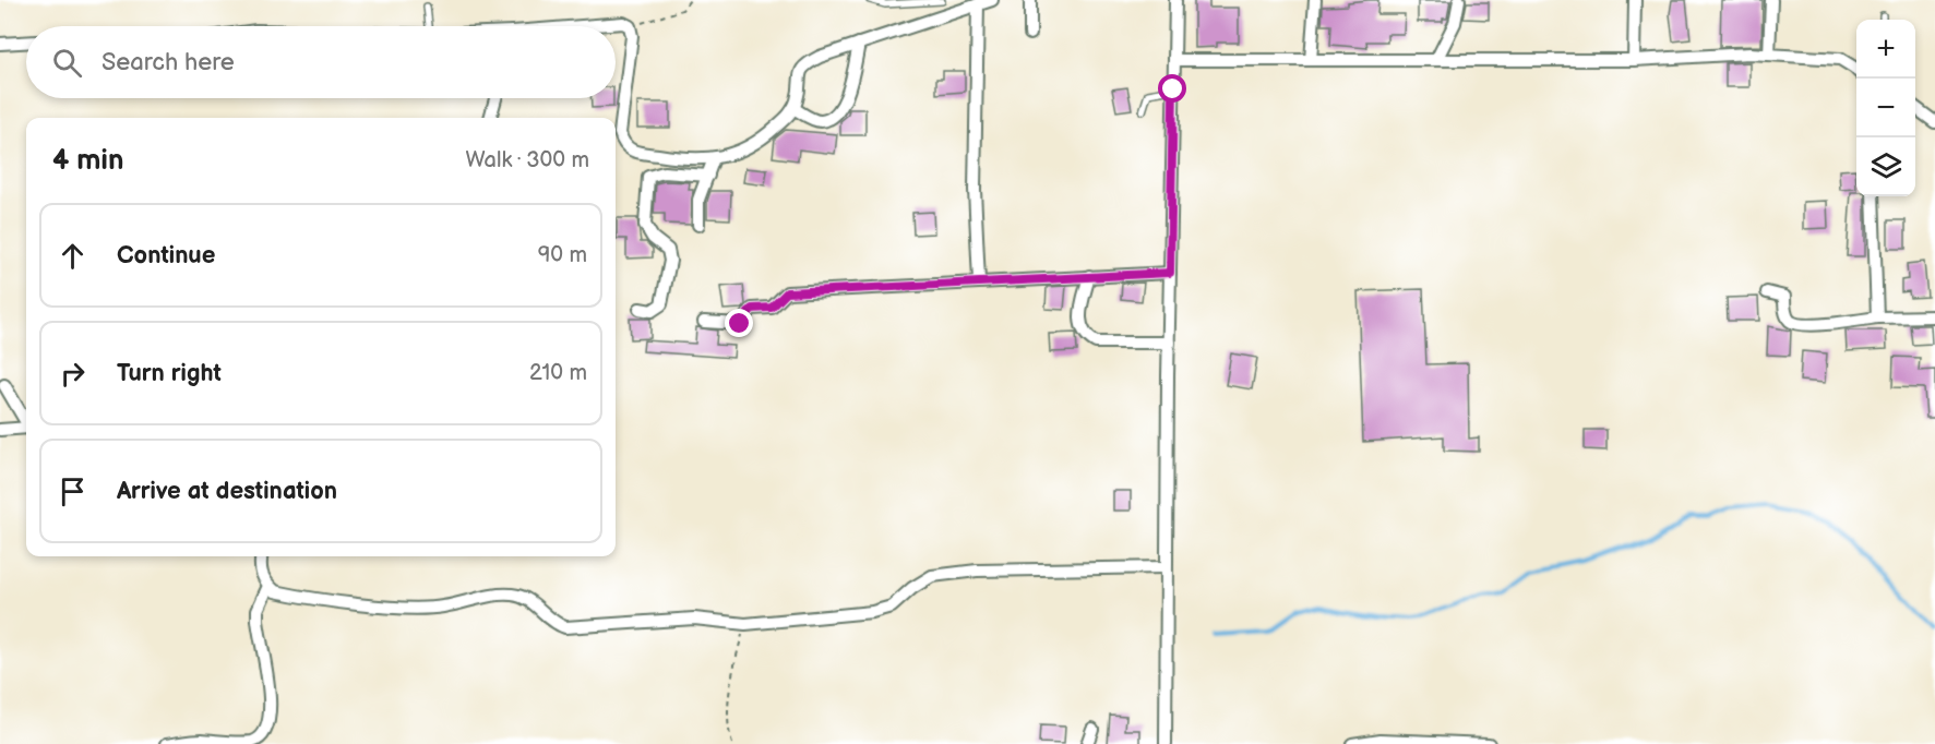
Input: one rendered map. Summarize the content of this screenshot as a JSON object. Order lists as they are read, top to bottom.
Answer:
{
  "page": {
    "map_buttons": ["+", "−"],
    "search": "Search here",
    "heading": ["4 min", "Walk · 300 m"],
    "list": [
      ["Continue", "90 m"],
      ["Turn right", "210 m"],
      "Arrive at destination"
    ]
  }
}
